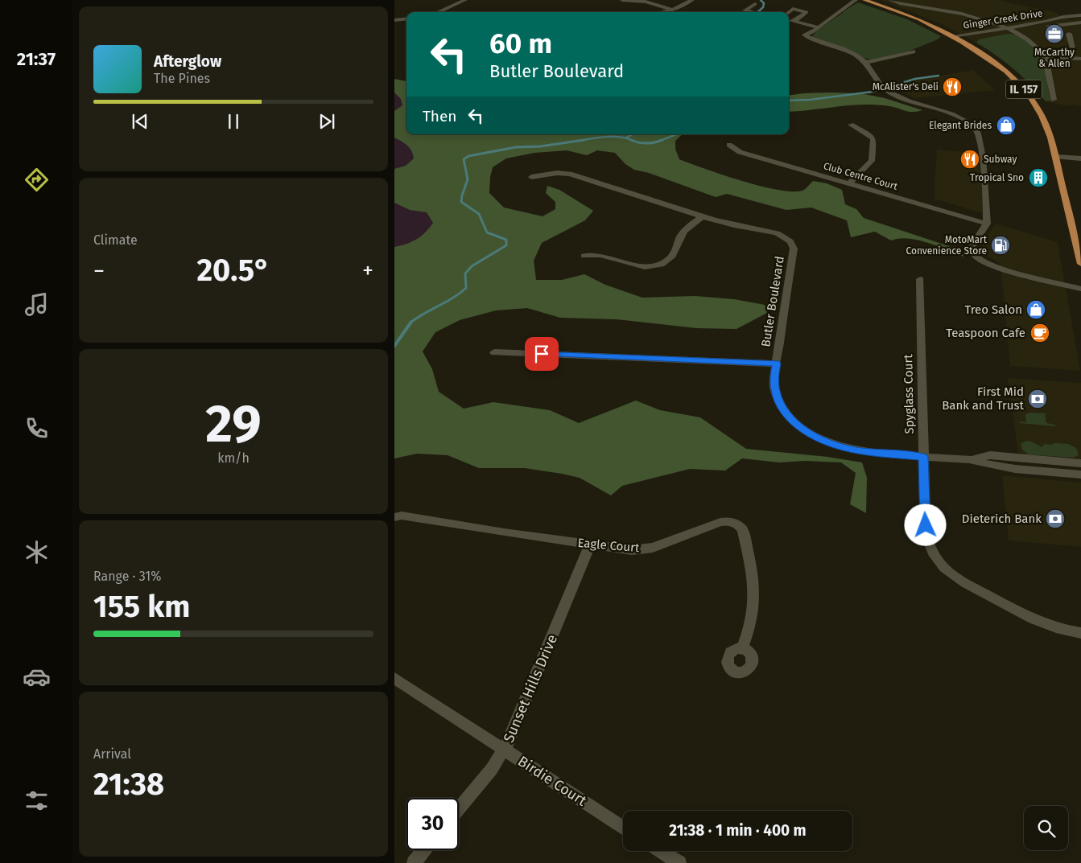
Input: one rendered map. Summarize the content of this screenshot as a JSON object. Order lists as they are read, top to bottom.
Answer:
{
  "streets": {
    "main road": ["IL 157"],
    "street": [
      "Ginger Creek Drive",
      "Club Centre Court",
      "Butler Boulevard",
      "Spyglass Court",
      "Eagle Court",
      "Sunset Hills Drive",
      "Birdie Court"
    ]
  },
  "crossings": [
    ["Ginger Creek Drive", "IL 157"],
    ["Butler Boulevard", "Spyglass Court"],
    ["Eagle Court", "Sunset Hills Drive"],
    ["Sunset Hills Drive", "Birdie Court"]
  ],
  "places": {
    "office": ["McCarthy & Allen"],
    "restaurant": ["McAlister's Deli", "Subway"],
    "shop": ["Elegant Brides", "Treo Salon"],
    "building": ["Tropical Sno"],
    "fuel station": ["MotoMart Convenience Store"],
    "cafe": ["Teaspoon Cafe"],
    "bank": ["First Mid Bank and Trust", "Dieterich Bank"]
  },
  "page": {
    "tabs": "21:37",
    "turn": ["60 m", "Butler Boulevard"],
    "song": ["Afterglow", "The Pines"],
    "then": "Then",
    "tile": [
      "Climate",
      ["29", "km/h"],
      ["Range · 31%", "155 km"],
      ["Arrival", "21:38"]
    ],
    "heat": ["−", "20.5°", "+"],
    "limit": "30",
    "trip": "21:38 · 1 min · 400 m"
  }
}
